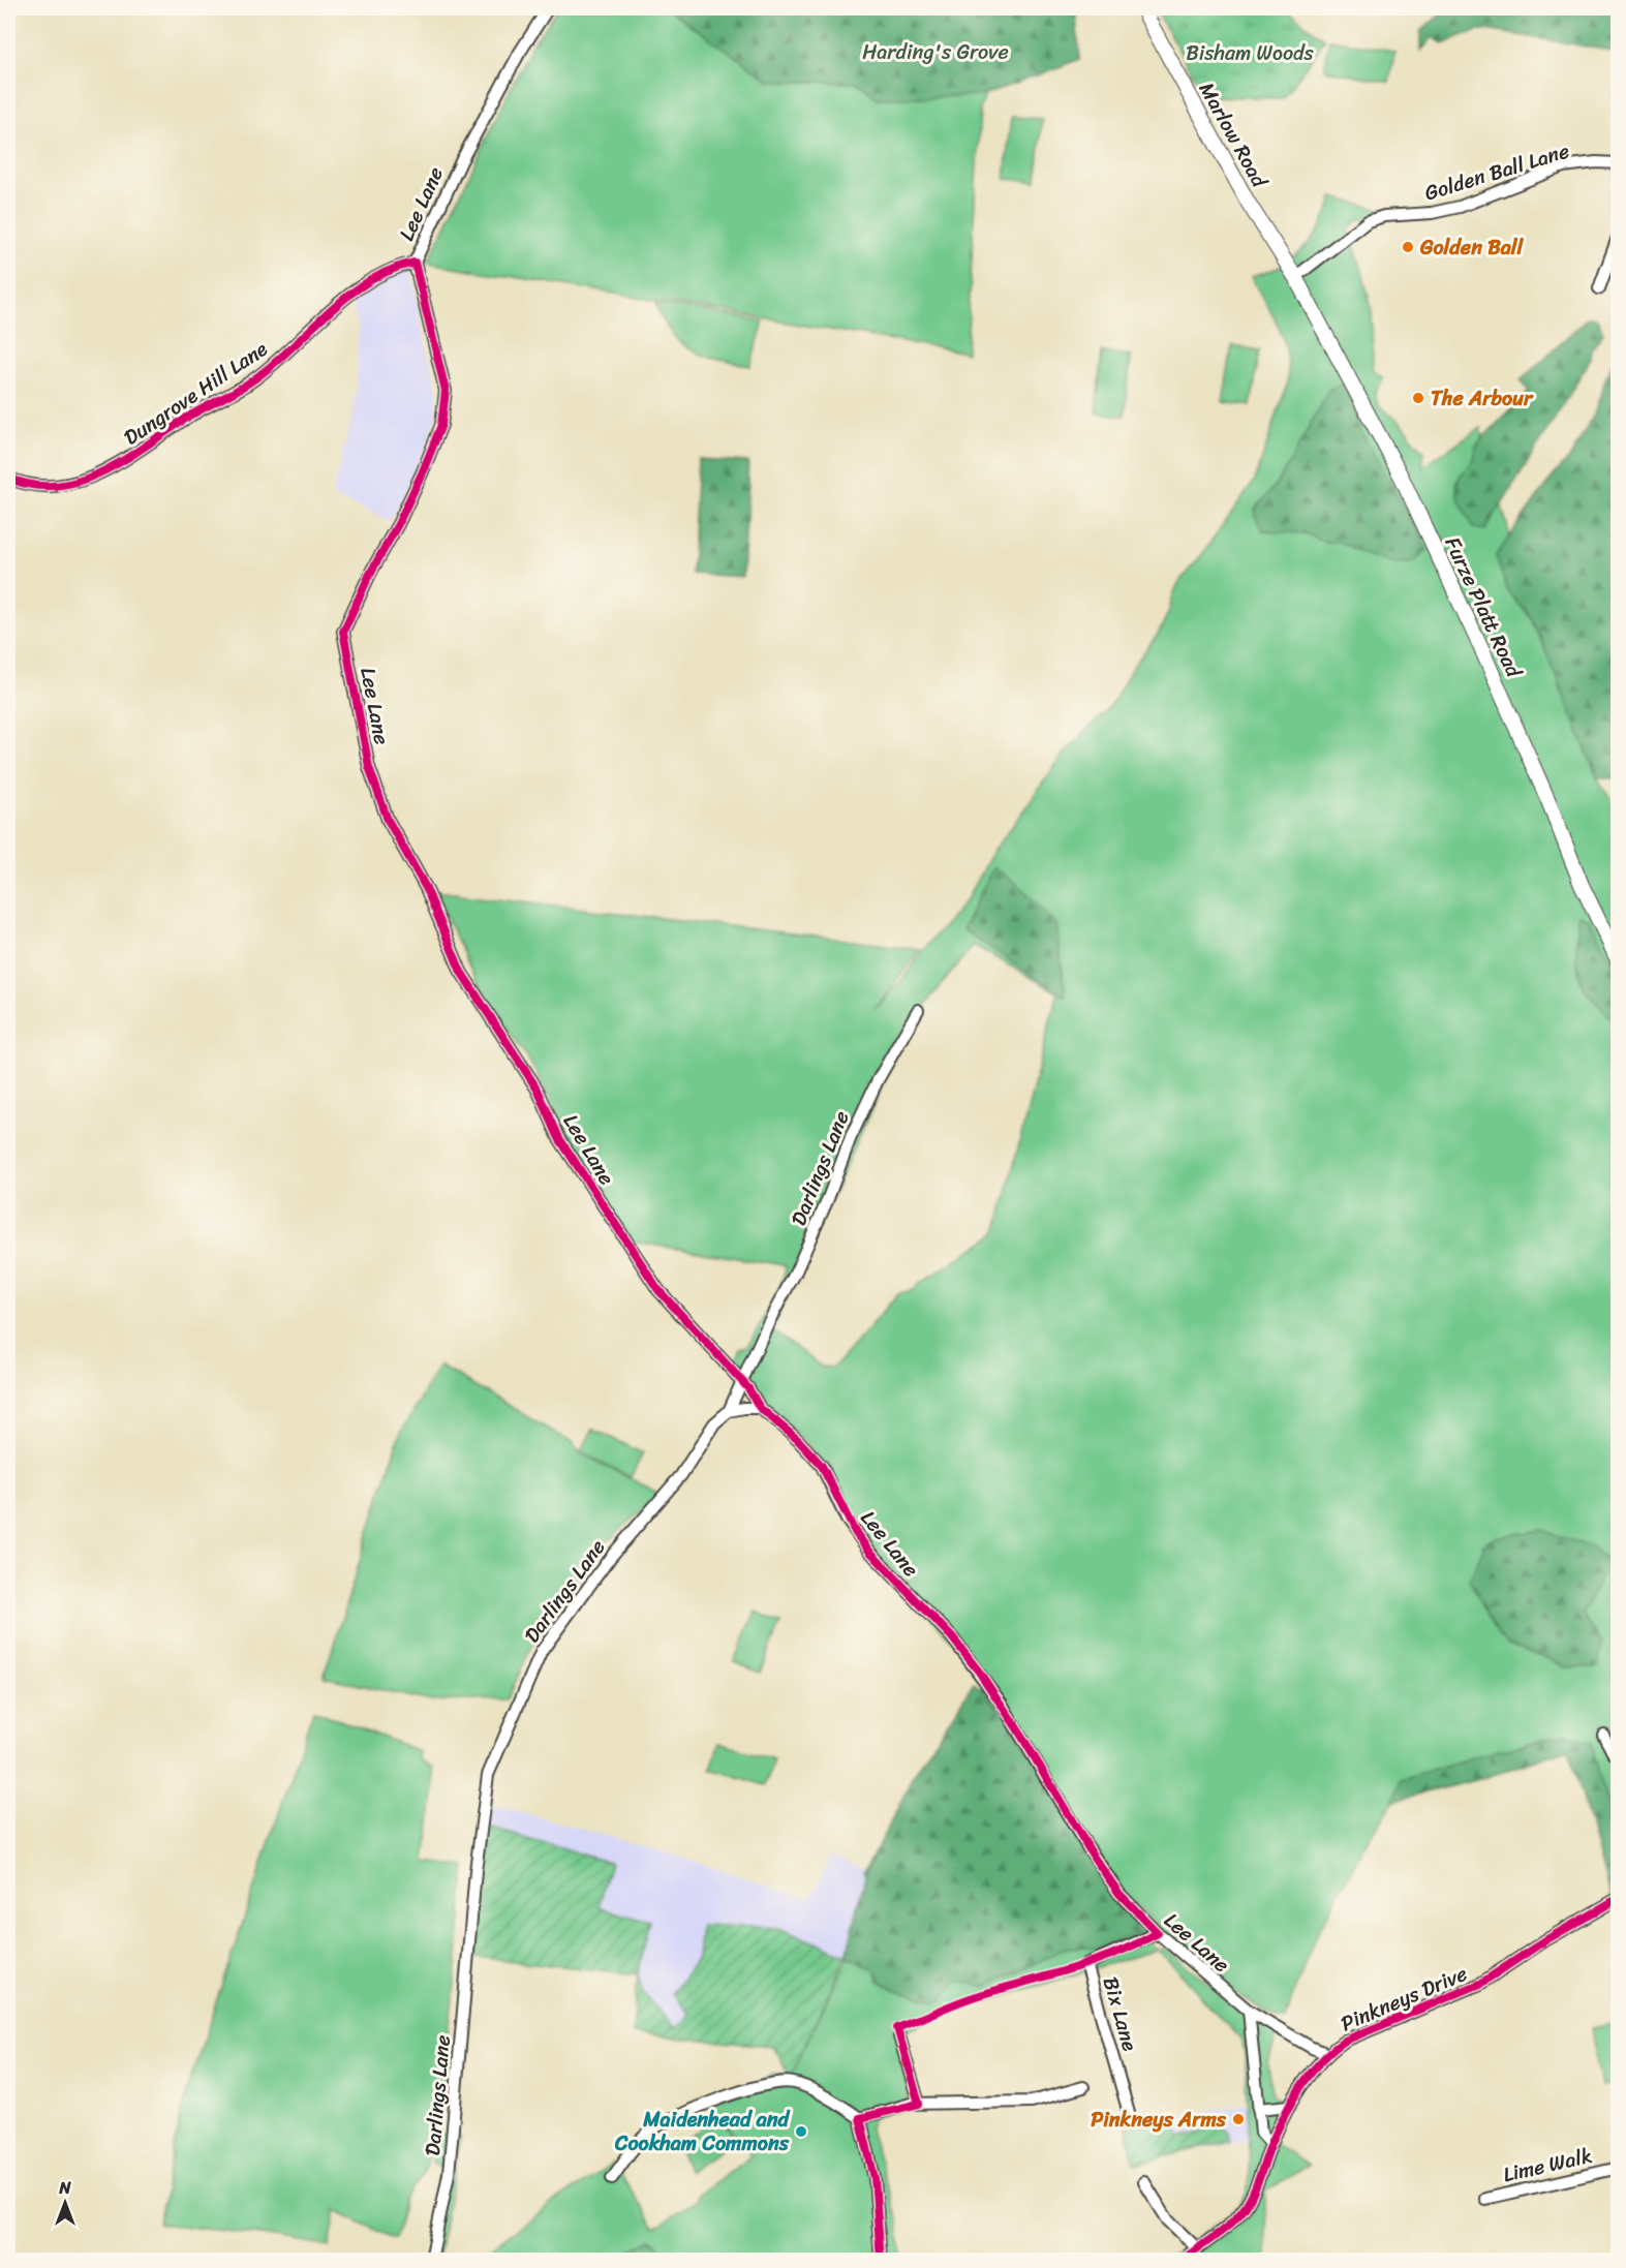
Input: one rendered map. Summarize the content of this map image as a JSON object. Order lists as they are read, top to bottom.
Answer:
{
  "streets": {
    "main road": ["Marlow Road", "Furze Platt Road"],
    "street": [
      "Golden Ball Lane",
      "Lee Lane",
      "Dungrove Hill Lane",
      "Darlings Lane",
      "Pinkneys Drive",
      "Bix Lane",
      "Lime Walk"
    ]
  },
  "crossings": [
    ["Marlow Road", "Golden Ball Lane"],
    ["Marlow Road", "Furze Platt Road"],
    ["Golden Ball Lane", "Furze Platt Road"],
    ["Lee Lane", "Dungrove Hill Lane"],
    ["Lee Lane", "Darlings Lane"],
    ["Lee Lane", "Pinkneys Drive"],
    ["Lee Lane", "Bix Lane"]
  ],
  "parks": ["Harding's Grove", "Bisham Woods"],
  "places": [
    "Golden Ball",
    "The Arbour",
    "Pinkneys Arms",
    "Maidenhead and Cookham Commons"
  ],
  "north": "top"
}
